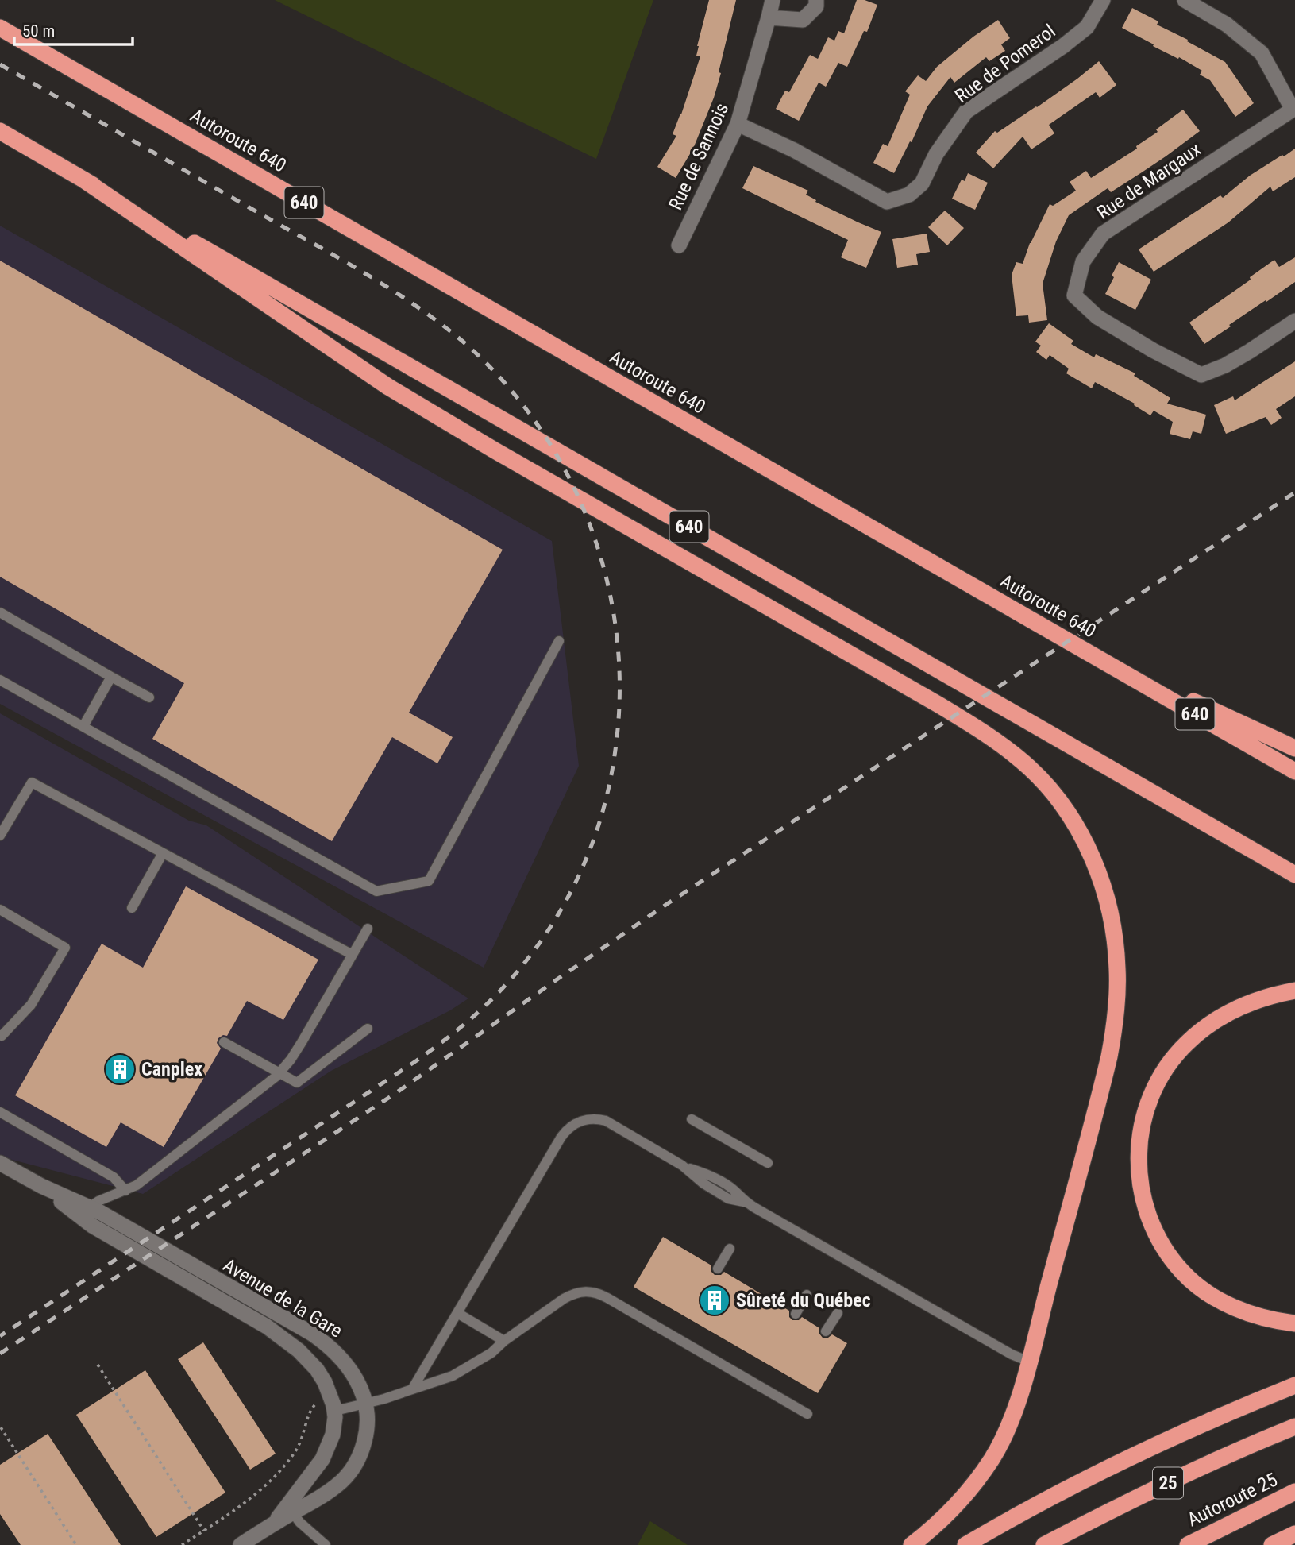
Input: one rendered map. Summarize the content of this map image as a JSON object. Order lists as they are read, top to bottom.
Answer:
{
  "streets": {
    "highway": [
      "Autoroute 640",
      "640",
      "25",
      "Autoroute 25"
    ],
    "street": [
      "Rue de Pomerol",
      "Rue de Sannois",
      "Rue de Margaux",
      "Avenue de la Gare"
    ]
  },
  "crossings": [
    ["Rue de Pomerol", "Rue de Sannois"]
  ],
  "places": {
    "building": ["Canplex", "Sûreté du Québec"]
  },
  "scale_bar": "50 m"
}
